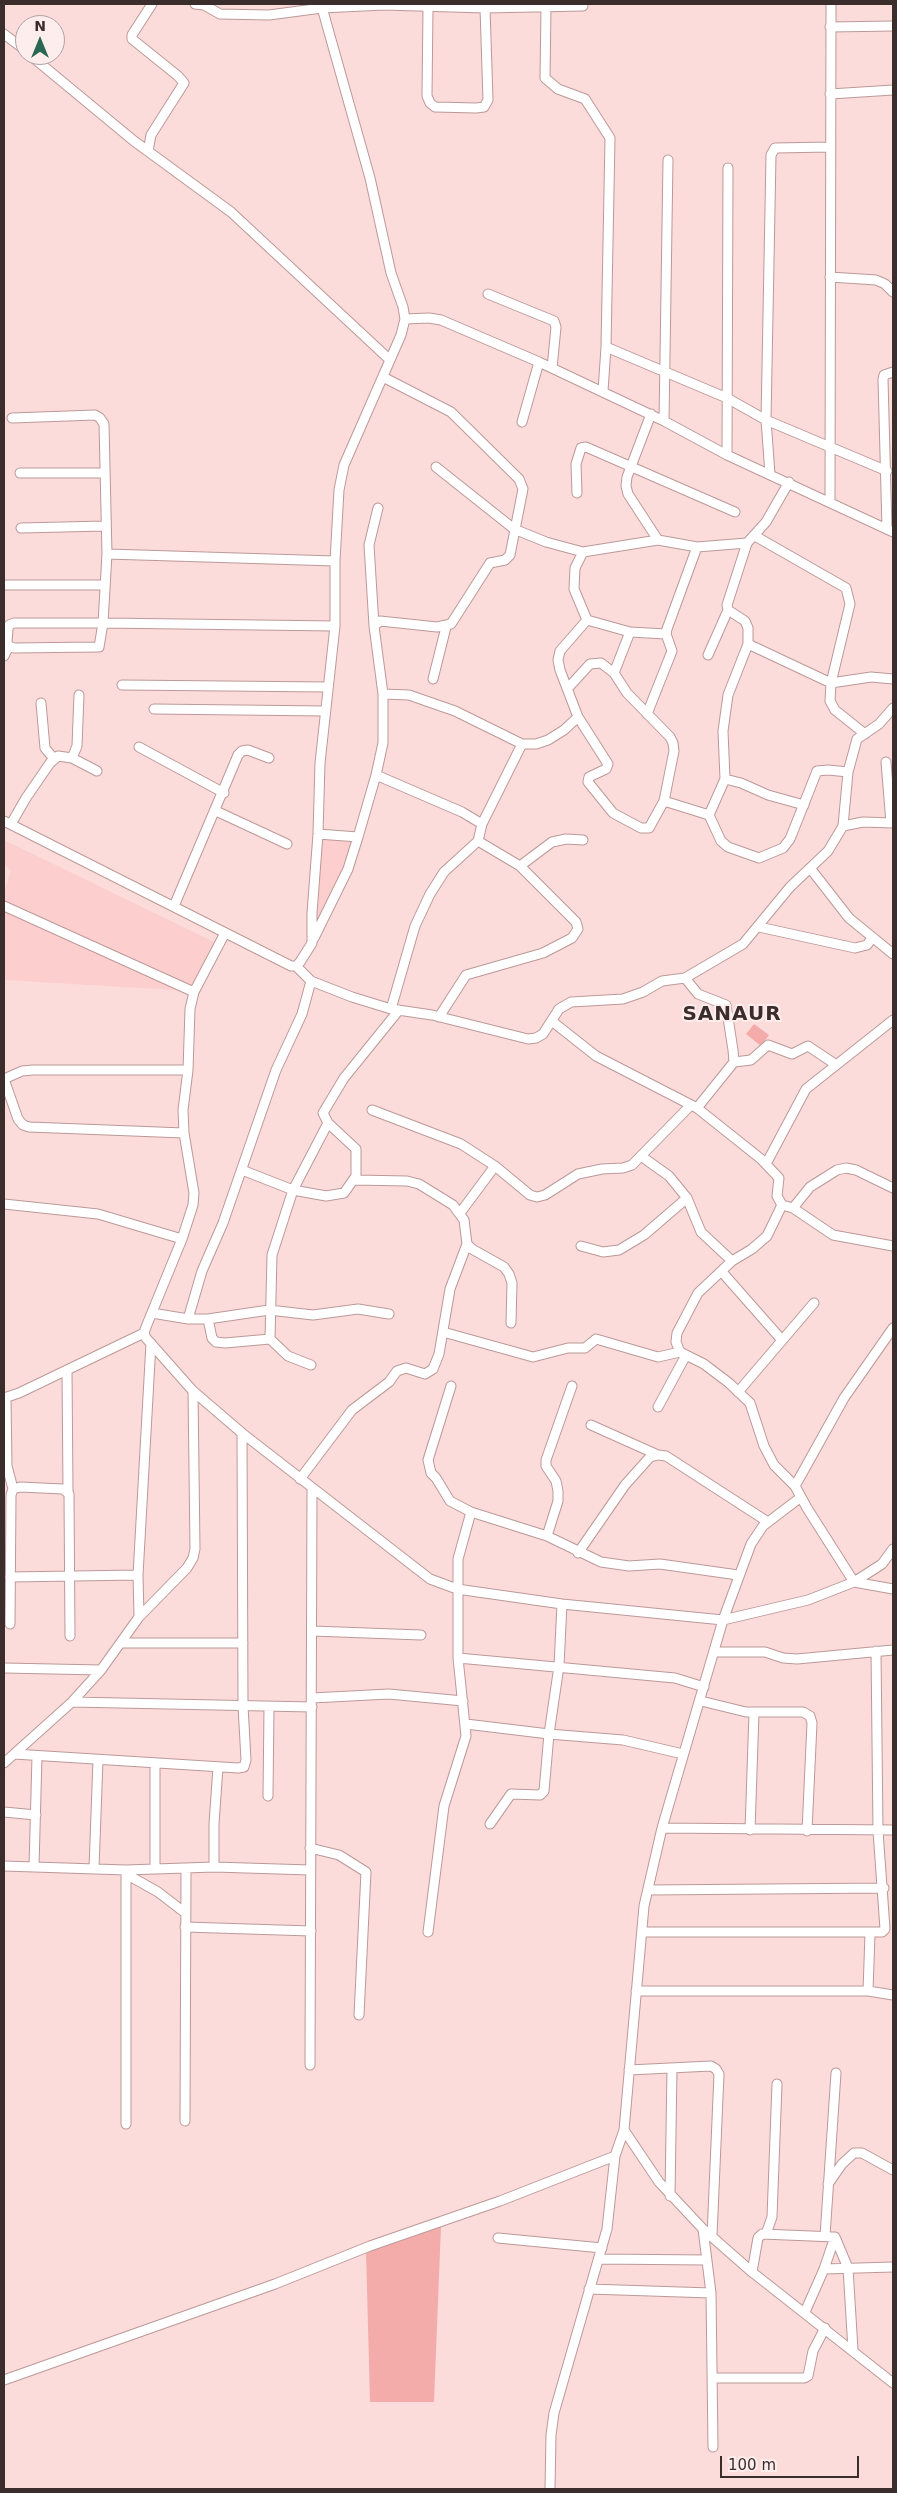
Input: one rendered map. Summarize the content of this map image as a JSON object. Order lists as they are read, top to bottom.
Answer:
{
  "districts": ["SANAUR"],
  "scale_bar": "100 m",
  "north": "top"
}
